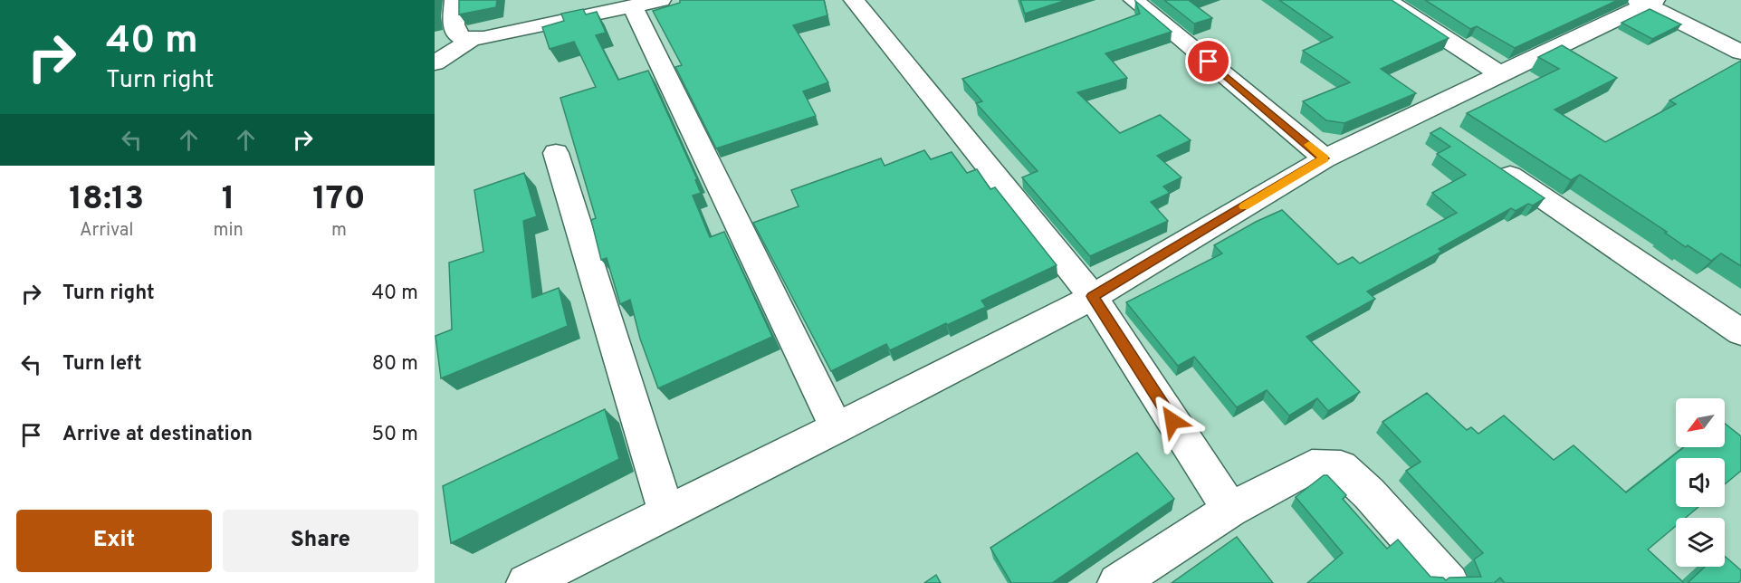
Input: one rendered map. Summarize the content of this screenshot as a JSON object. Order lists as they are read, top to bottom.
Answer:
{
  "north": "bottom left",
  "page": {
    "turn": ["40 m", "Turn right"],
    "eta": [
      "18:13",
      "Arrival",
      "1",
      "min",
      "170",
      "m"
    ],
    "list": [
      {
        "name": "Turn right",
        "value": "40 m"
      },
      {
        "name": "Turn left",
        "value": "80 m"
      },
      {
        "name": "Arrive at destination",
        "value": "50 m"
      }
    ],
    "buttons": ["Exit", "Share"]
  }
}
